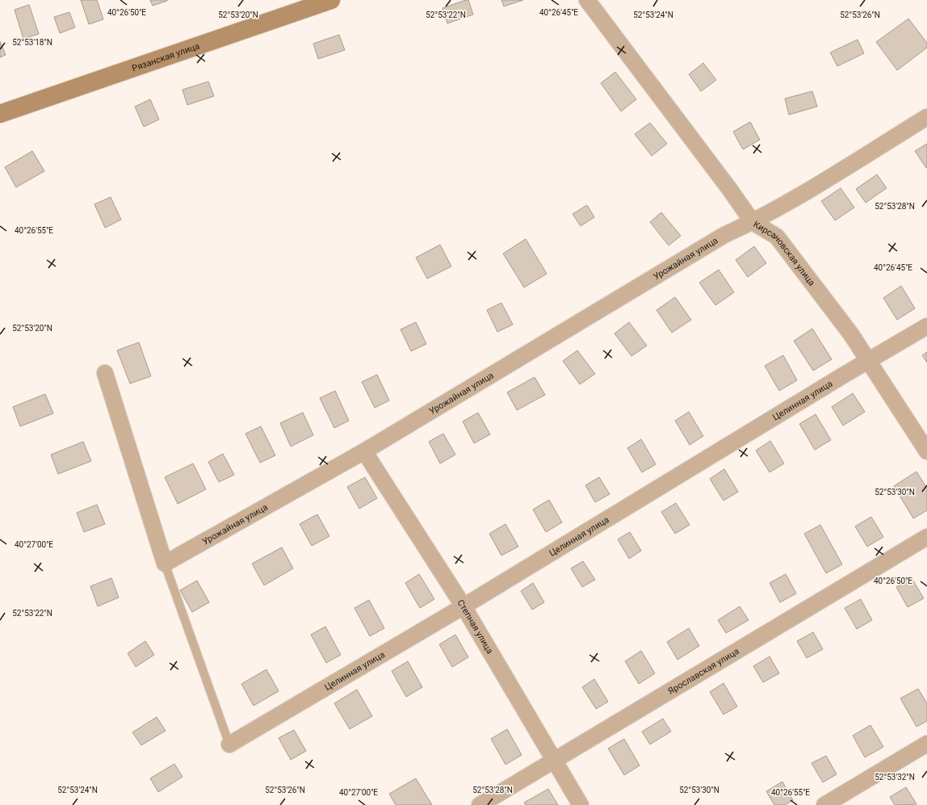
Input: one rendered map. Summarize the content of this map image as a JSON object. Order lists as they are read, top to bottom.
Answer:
{
  "streets": {
    "main road": ["Рязанская улица"],
    "street": [
      "Кирсановская улица",
      "Урожайная улица",
      "Целинная улица",
      "Степная улица",
      "Ярославская улица"
    ]
  },
  "crossings": [
    ["Кирсановская улица", "Урожайная улица"],
    ["Кирсановская улица", "Целинная улица"],
    ["Урожайная улица", "Степная улица"],
    ["Целинная улица", "Степная улица"],
    ["Степная улица", "Ярославская улица"]
  ],
  "coordinates": [
    "40°26'50\"E",
    "40°26'45\"E",
    "52°53'22\"N",
    "52°53'20\"N",
    "52°53'24\"N",
    "52°53'26\"N",
    "52°53'18\"N",
    "52°53'28\"N",
    "40°26'55\"E",
    "52°53'30\"N",
    "40°27'00\"E",
    "52°53'32\"N"
  ]
}
